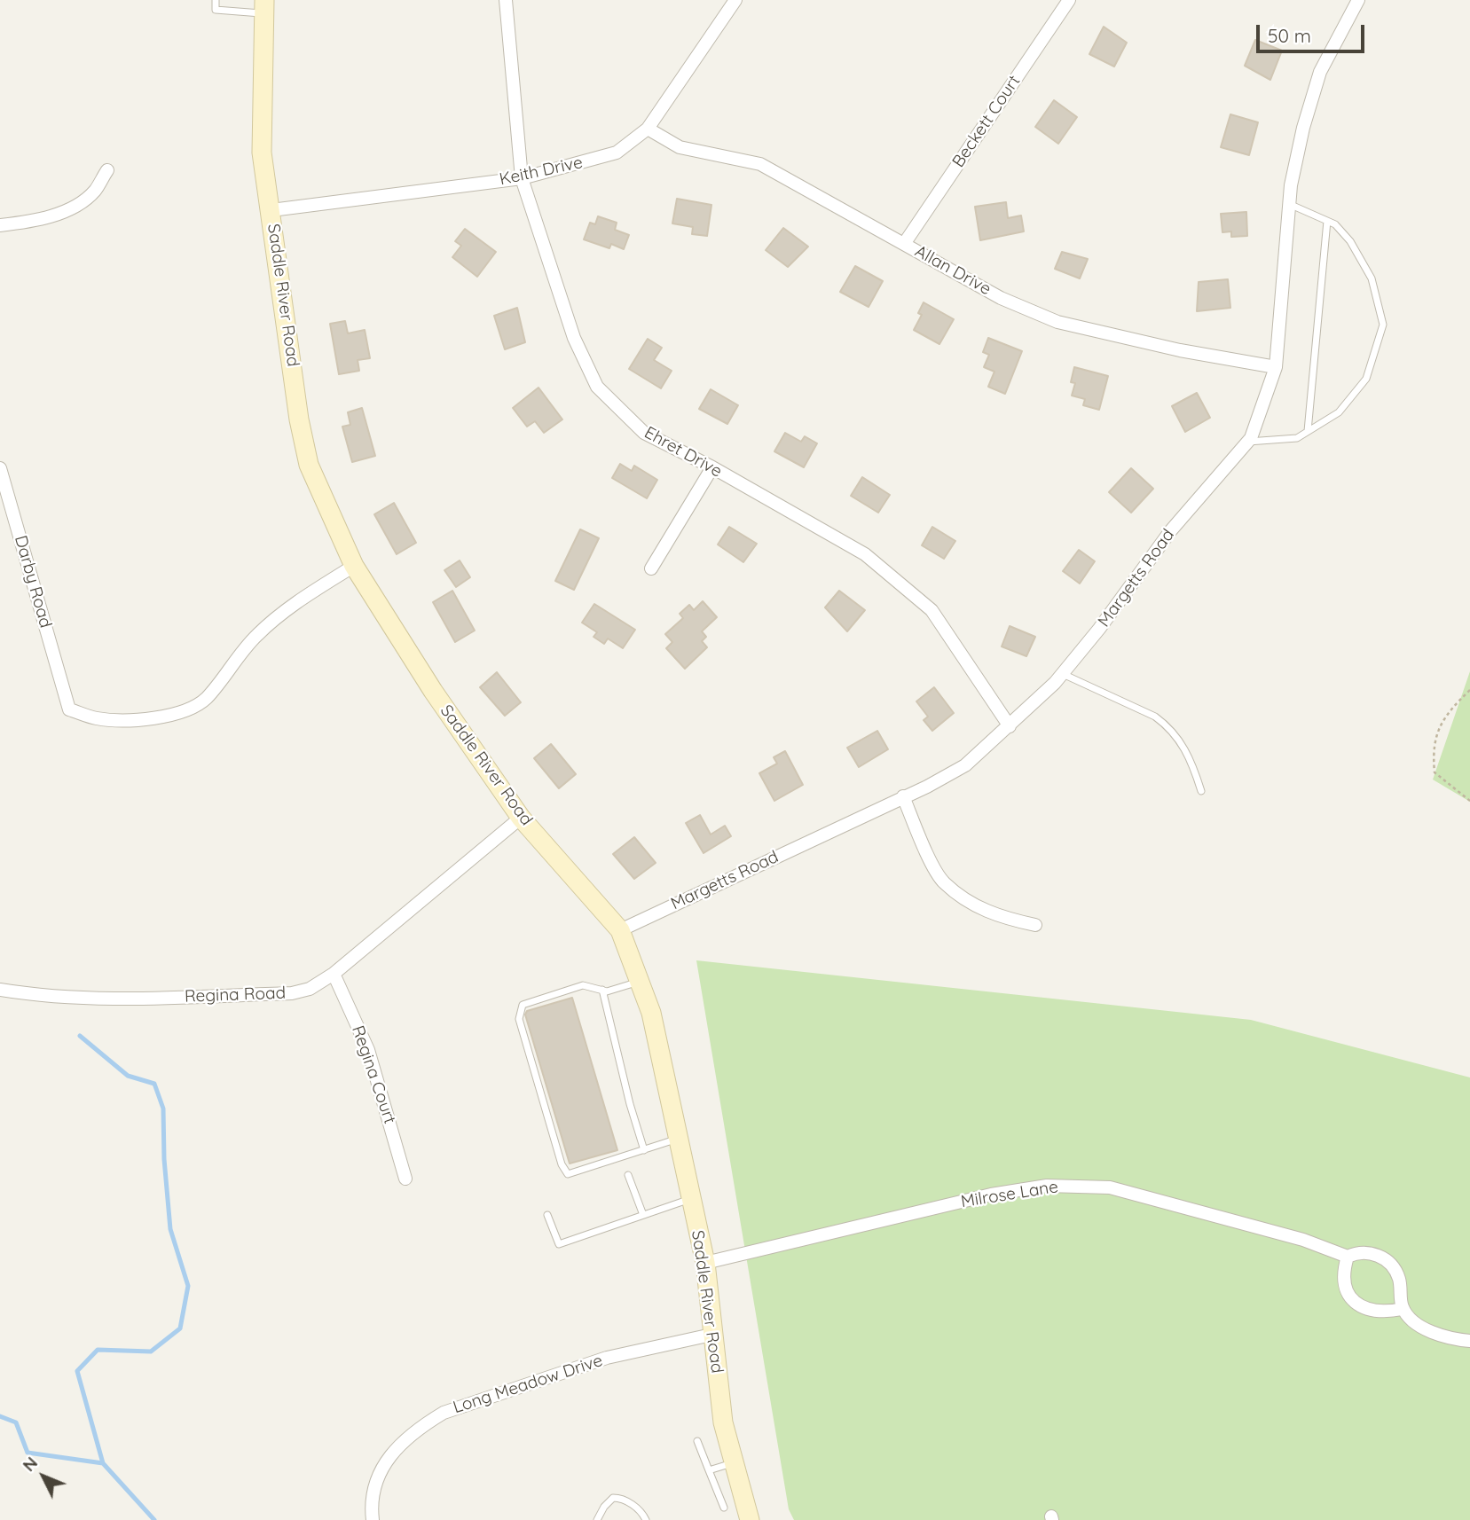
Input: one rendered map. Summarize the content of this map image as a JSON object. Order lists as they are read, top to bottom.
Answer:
{
  "streets": {
    "main road": ["Saddle River Road"],
    "street": [
      "Beckett Court",
      "Keith Drive",
      "Allan Drive",
      "Ehret Drive",
      "Margetts Road",
      "Darby Road",
      "Regina Road",
      "Regina Court",
      "Milrose Lane",
      "Long Meadow Drive"
    ]
  },
  "crossings": [
    ["Beckett Court", "Allan Drive"],
    ["Keith Drive", "Allan Drive"],
    ["Keith Drive", "Saddle River Road"],
    ["Keith Drive", "Ehret Drive"],
    ["Allan Drive", "Margetts Road"],
    ["Saddle River Road", "Margetts Road"],
    ["Saddle River Road", "Darby Road"],
    ["Saddle River Road", "Regina Road"],
    ["Saddle River Road", "Milrose Lane"],
    ["Saddle River Road", "Long Meadow Drive"],
    ["Ehret Drive", "Margetts Road"],
    ["Regina Road", "Regina Court"]
  ],
  "scale_bar": "50 m",
  "north": "top left"
}
